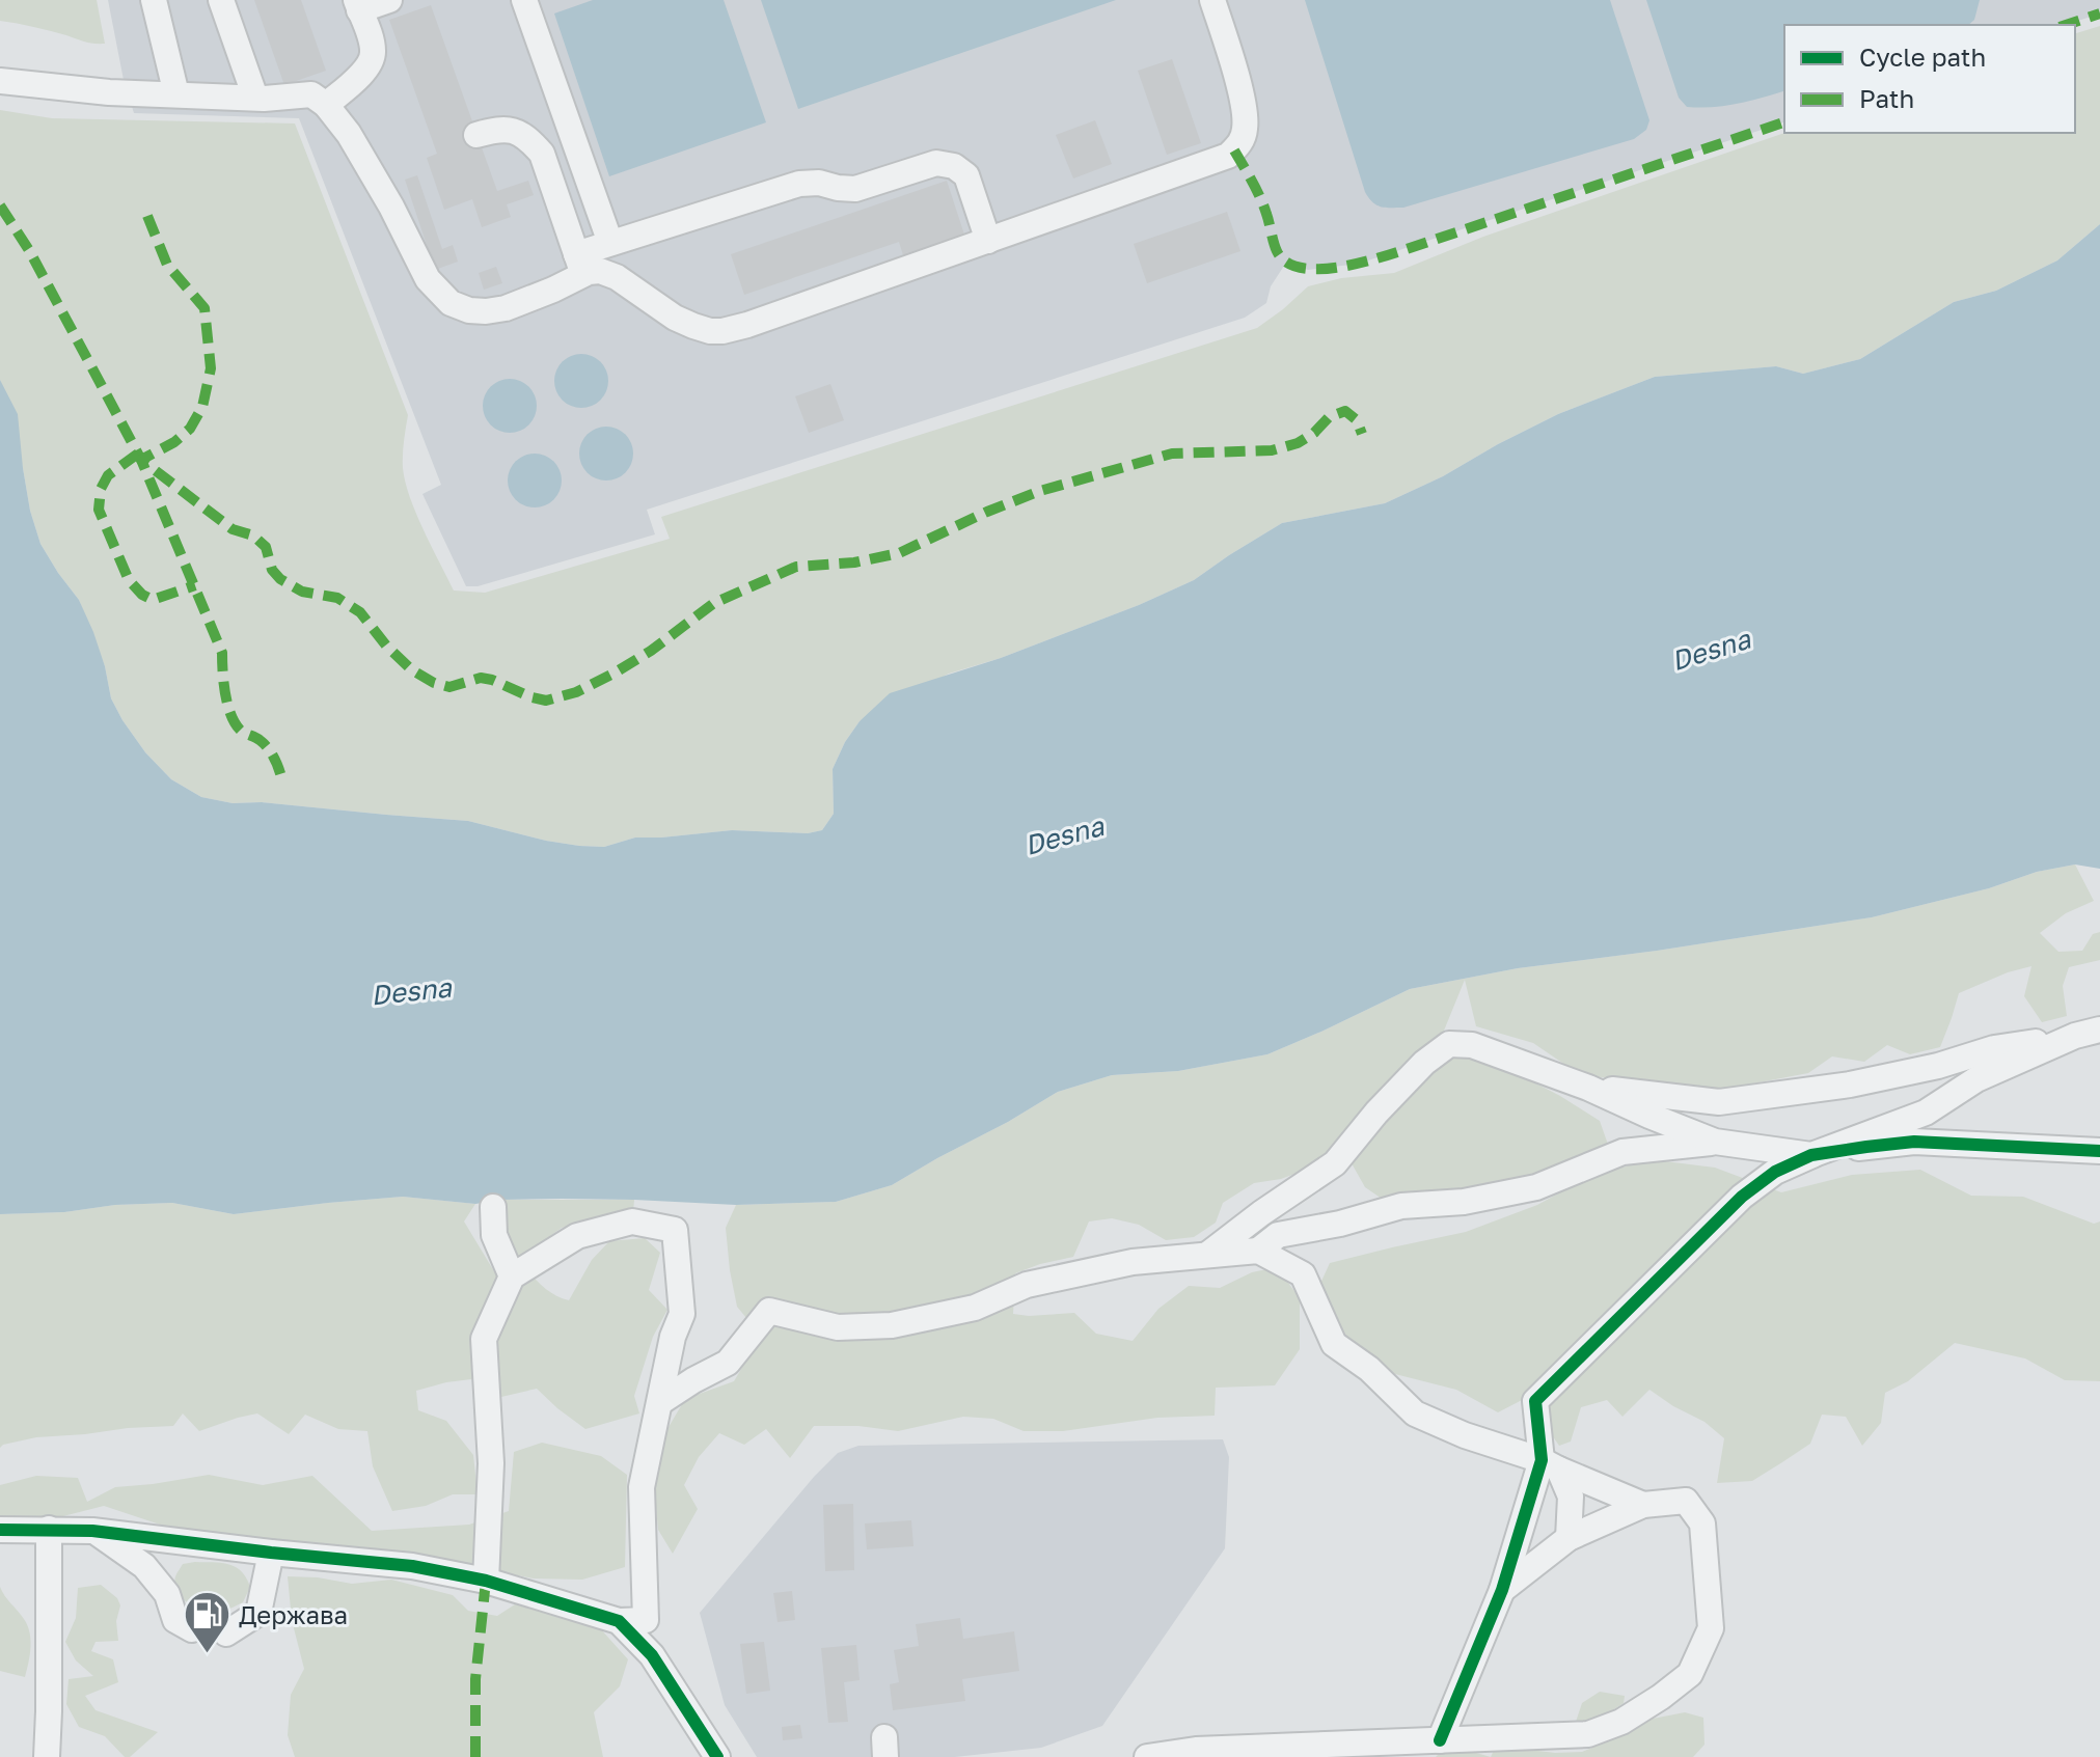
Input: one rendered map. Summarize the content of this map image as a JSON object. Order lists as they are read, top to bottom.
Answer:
{
  "water": ["Desna"],
  "places": {
    "fuel station": ["Держава"]
  },
  "legend": ["Cycle path", "Path"]
}
